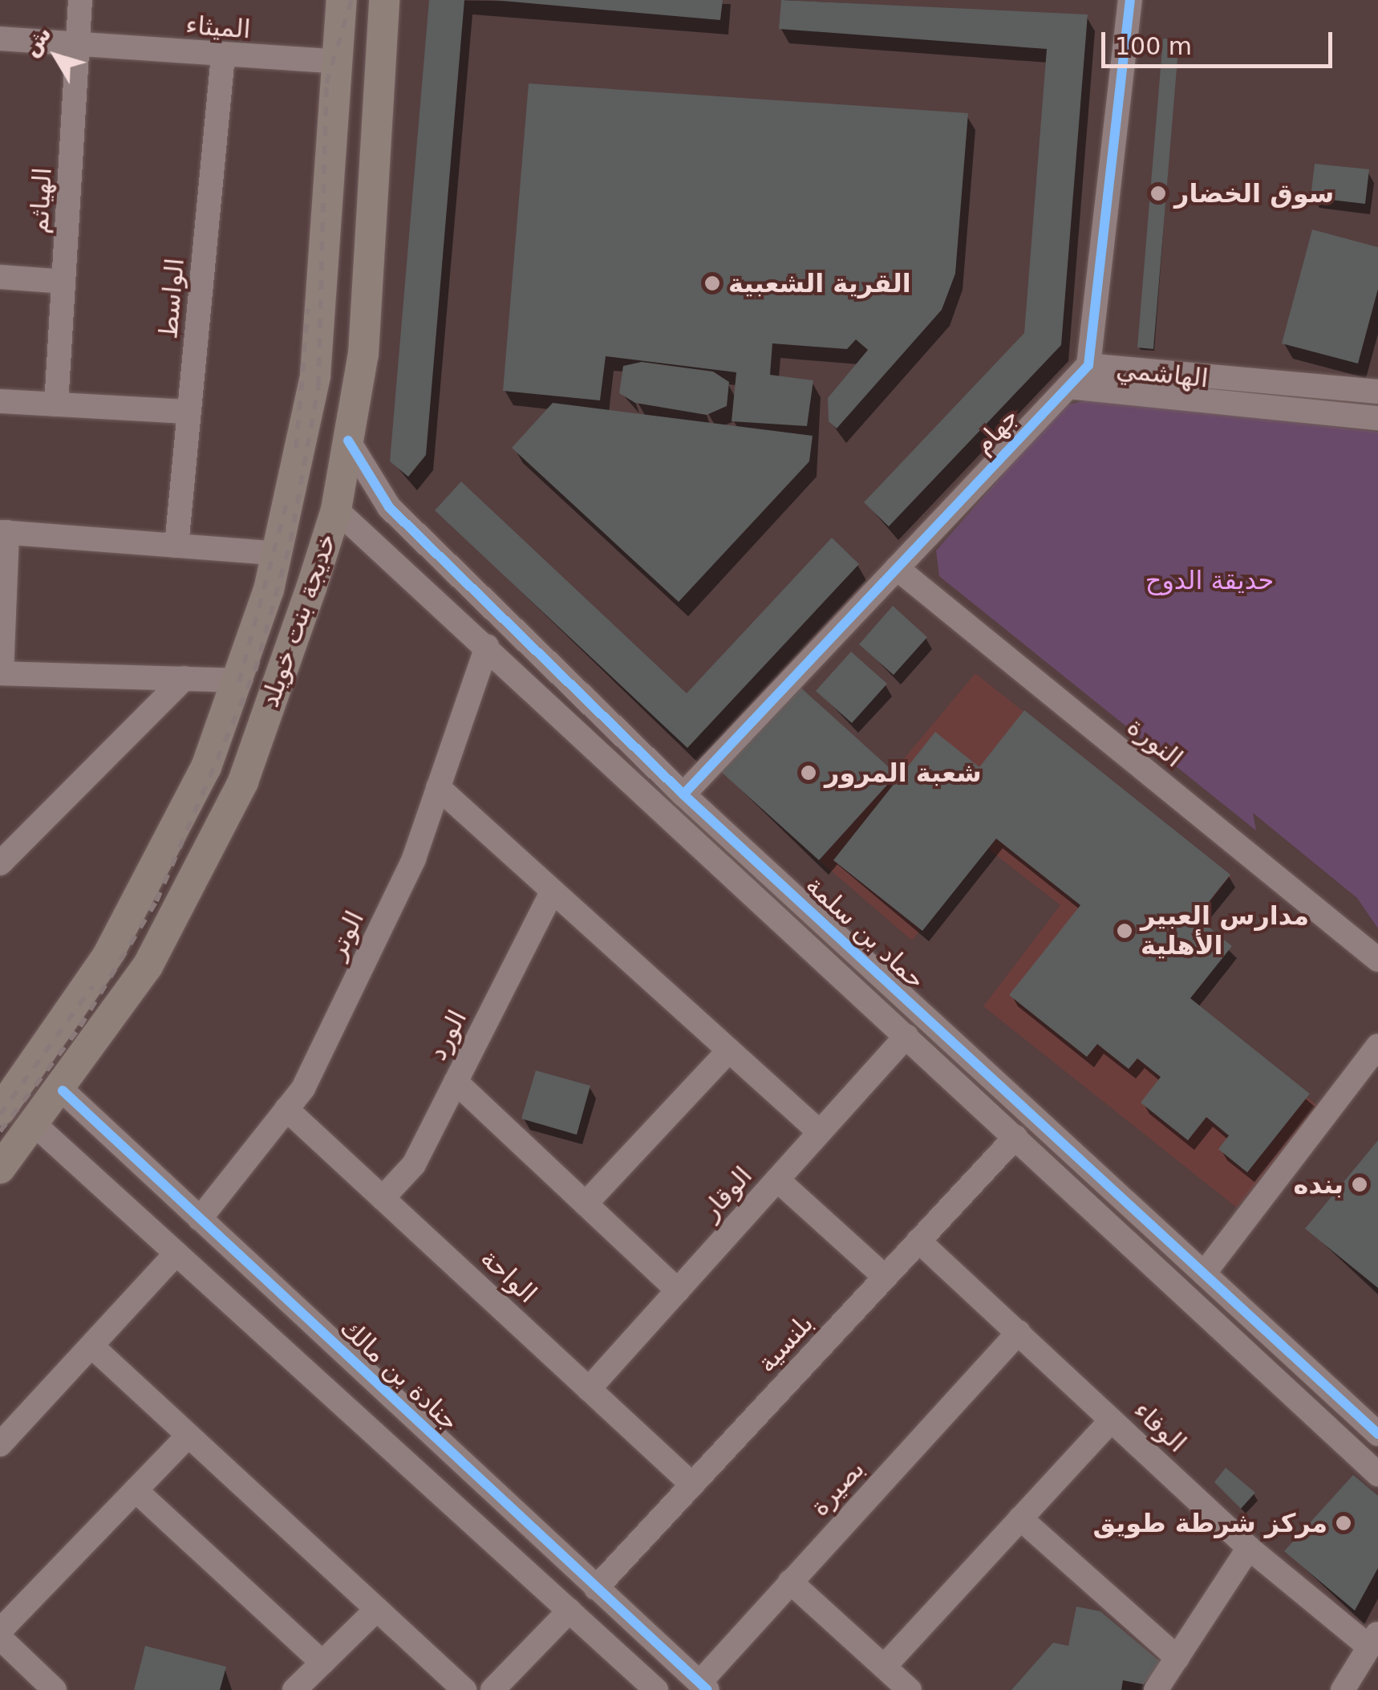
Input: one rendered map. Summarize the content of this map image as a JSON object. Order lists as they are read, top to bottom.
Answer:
{
  "streets": {
    "main road": ["خديجة بنت خويلد"],
    "street": [
      "الميثاء",
      "الهياثم",
      "الواسط",
      "الهاشمي",
      "جهام",
      "النورة",
      "حماد بن سلمة",
      "الوتر",
      "الورد",
      "الوقار",
      "الواحة",
      "بلنسية",
      "جنادة بن مالك",
      "الوفاء",
      "بصيرة"
    ]
  },
  "crossings": [
    ["الميثاء", "الهياثم"],
    ["الميثاء", "الواسط"],
    ["الميثاء", "خديجة بنت خويلد"],
    ["الهاشمي", "جهام"],
    ["جهام", "النورة"],
    ["جهام", "حماد بن سلمة"],
    ["خديجة بنت خويلد", "حماد بن سلمة"],
    ["خديجة بنت خويلد", "جنادة بن مالك"],
    ["حماد بن سلمة", "الوتر"],
    ["حماد بن سلمة", "الوقار"],
    ["حماد بن سلمة", "بلنسية"],
    ["الوتر", "الواحة"],
    ["الوتر", "جنادة بن مالك"],
    ["الورد", "الواحة"],
    ["الوقار", "الواحة"],
    ["الواحة", "بلنسية"],
    ["بلنسية", "جنادة بن مالك"],
    ["بلنسية", "الوفاء"],
    ["جنادة بن مالك", "بصيرة"],
    ["الوفاء", "بصيرة"]
  ],
  "parks": ["حديقة الدوح"],
  "places": [
    "سوق الخضار",
    "القرية الشعبية",
    "شعبة المرور",
    "مدارس العبير الأهلية",
    "بنده",
    "مركز شرطة طويق"
  ],
  "scale_bar": "100 m",
  "north": "top left"
}
